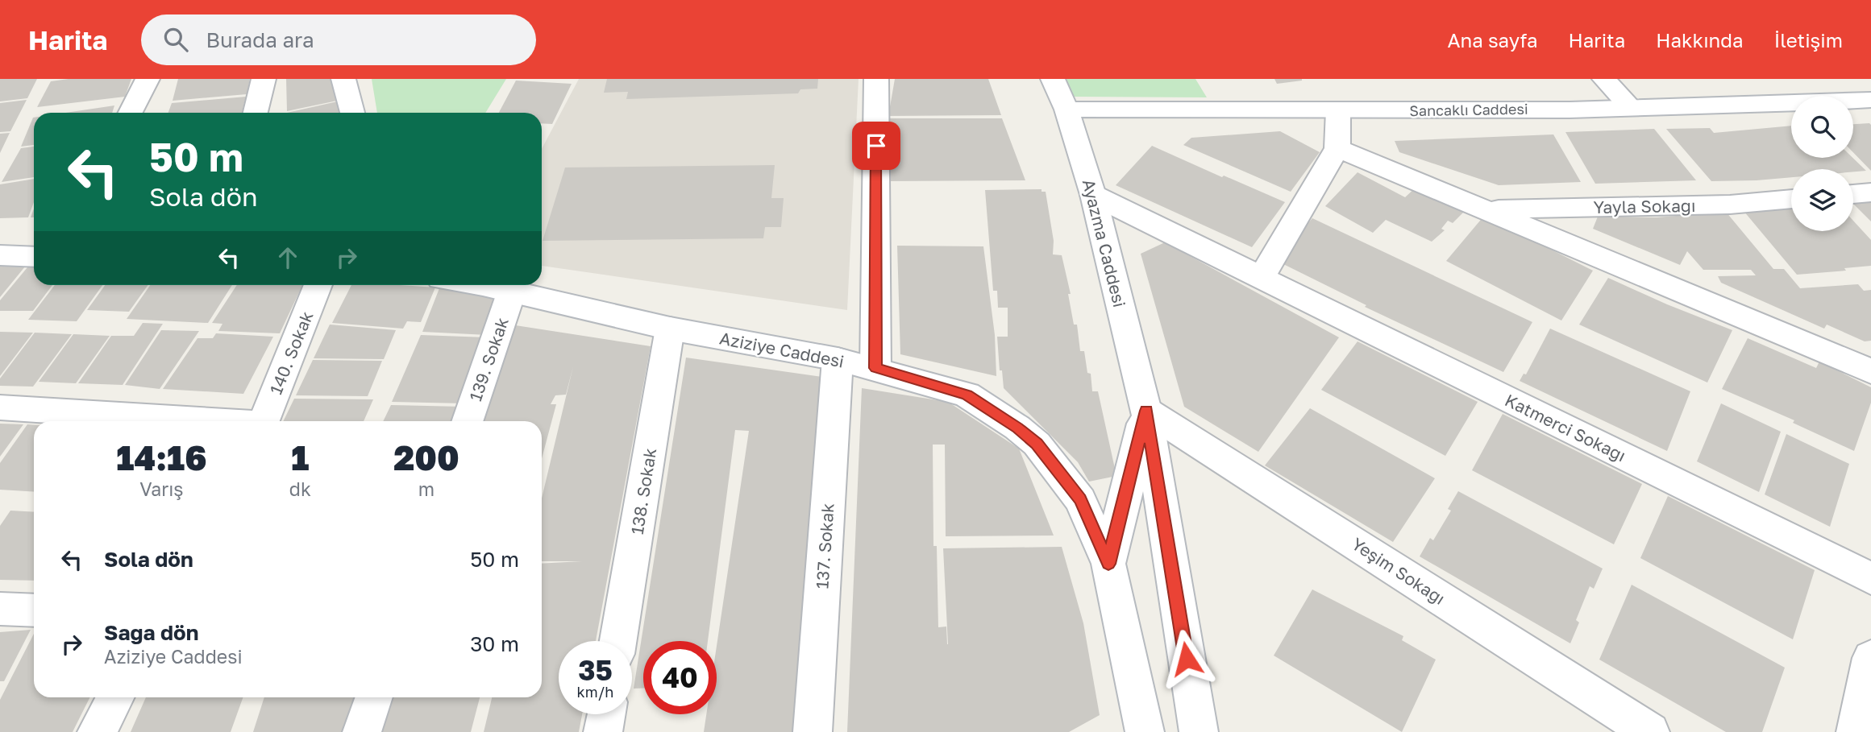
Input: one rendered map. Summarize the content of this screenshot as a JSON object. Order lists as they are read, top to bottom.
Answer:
{
  "streets": {
    "street": [
      "Sancaklı Caddesi",
      "Yayla Sokağı",
      "Ayazma Caddesi",
      "Aziziye Caddesi",
      "140. Sokak",
      "139. Sokak",
      "Katmerci Sokağı",
      "138. Sokak",
      "137. Sokak",
      "Yeşim Sokağı"
    ]
  },
  "crossings": [
    ["Sancaklı Caddesi", "Ayazma Caddesi"],
    ["Ayazma Caddesi", "Katmerci Sokağı"],
    ["Ayazma Caddesi", "Yeşim Sokağı"],
    ["Aziziye Caddesi", "139. Sokak"],
    ["Aziziye Caddesi", "138. Sokak"],
    ["Aziziye Caddesi", "137. Sokak"]
  ],
  "page": {
    "header": "Harita",
    "search": "Burada ara",
    "nav": [
      "Ana sayfa",
      "Harita",
      "Hakkında",
      "İletişim"
    ],
    "turn": ["50 m", "Sola dön"],
    "eta": [
      "14:16",
      "Varış",
      "1",
      "dk",
      "200",
      "m"
    ],
    "list": [
      {
        "name": "Sola dön",
        "value": "50 m"
      },
      {
        "name": "Sağa dön",
        "note": "Aziziye Caddesi",
        "value": "30 m"
      }
    ],
    "speed": "35 km/h",
    "limit": "40"
  }
}
